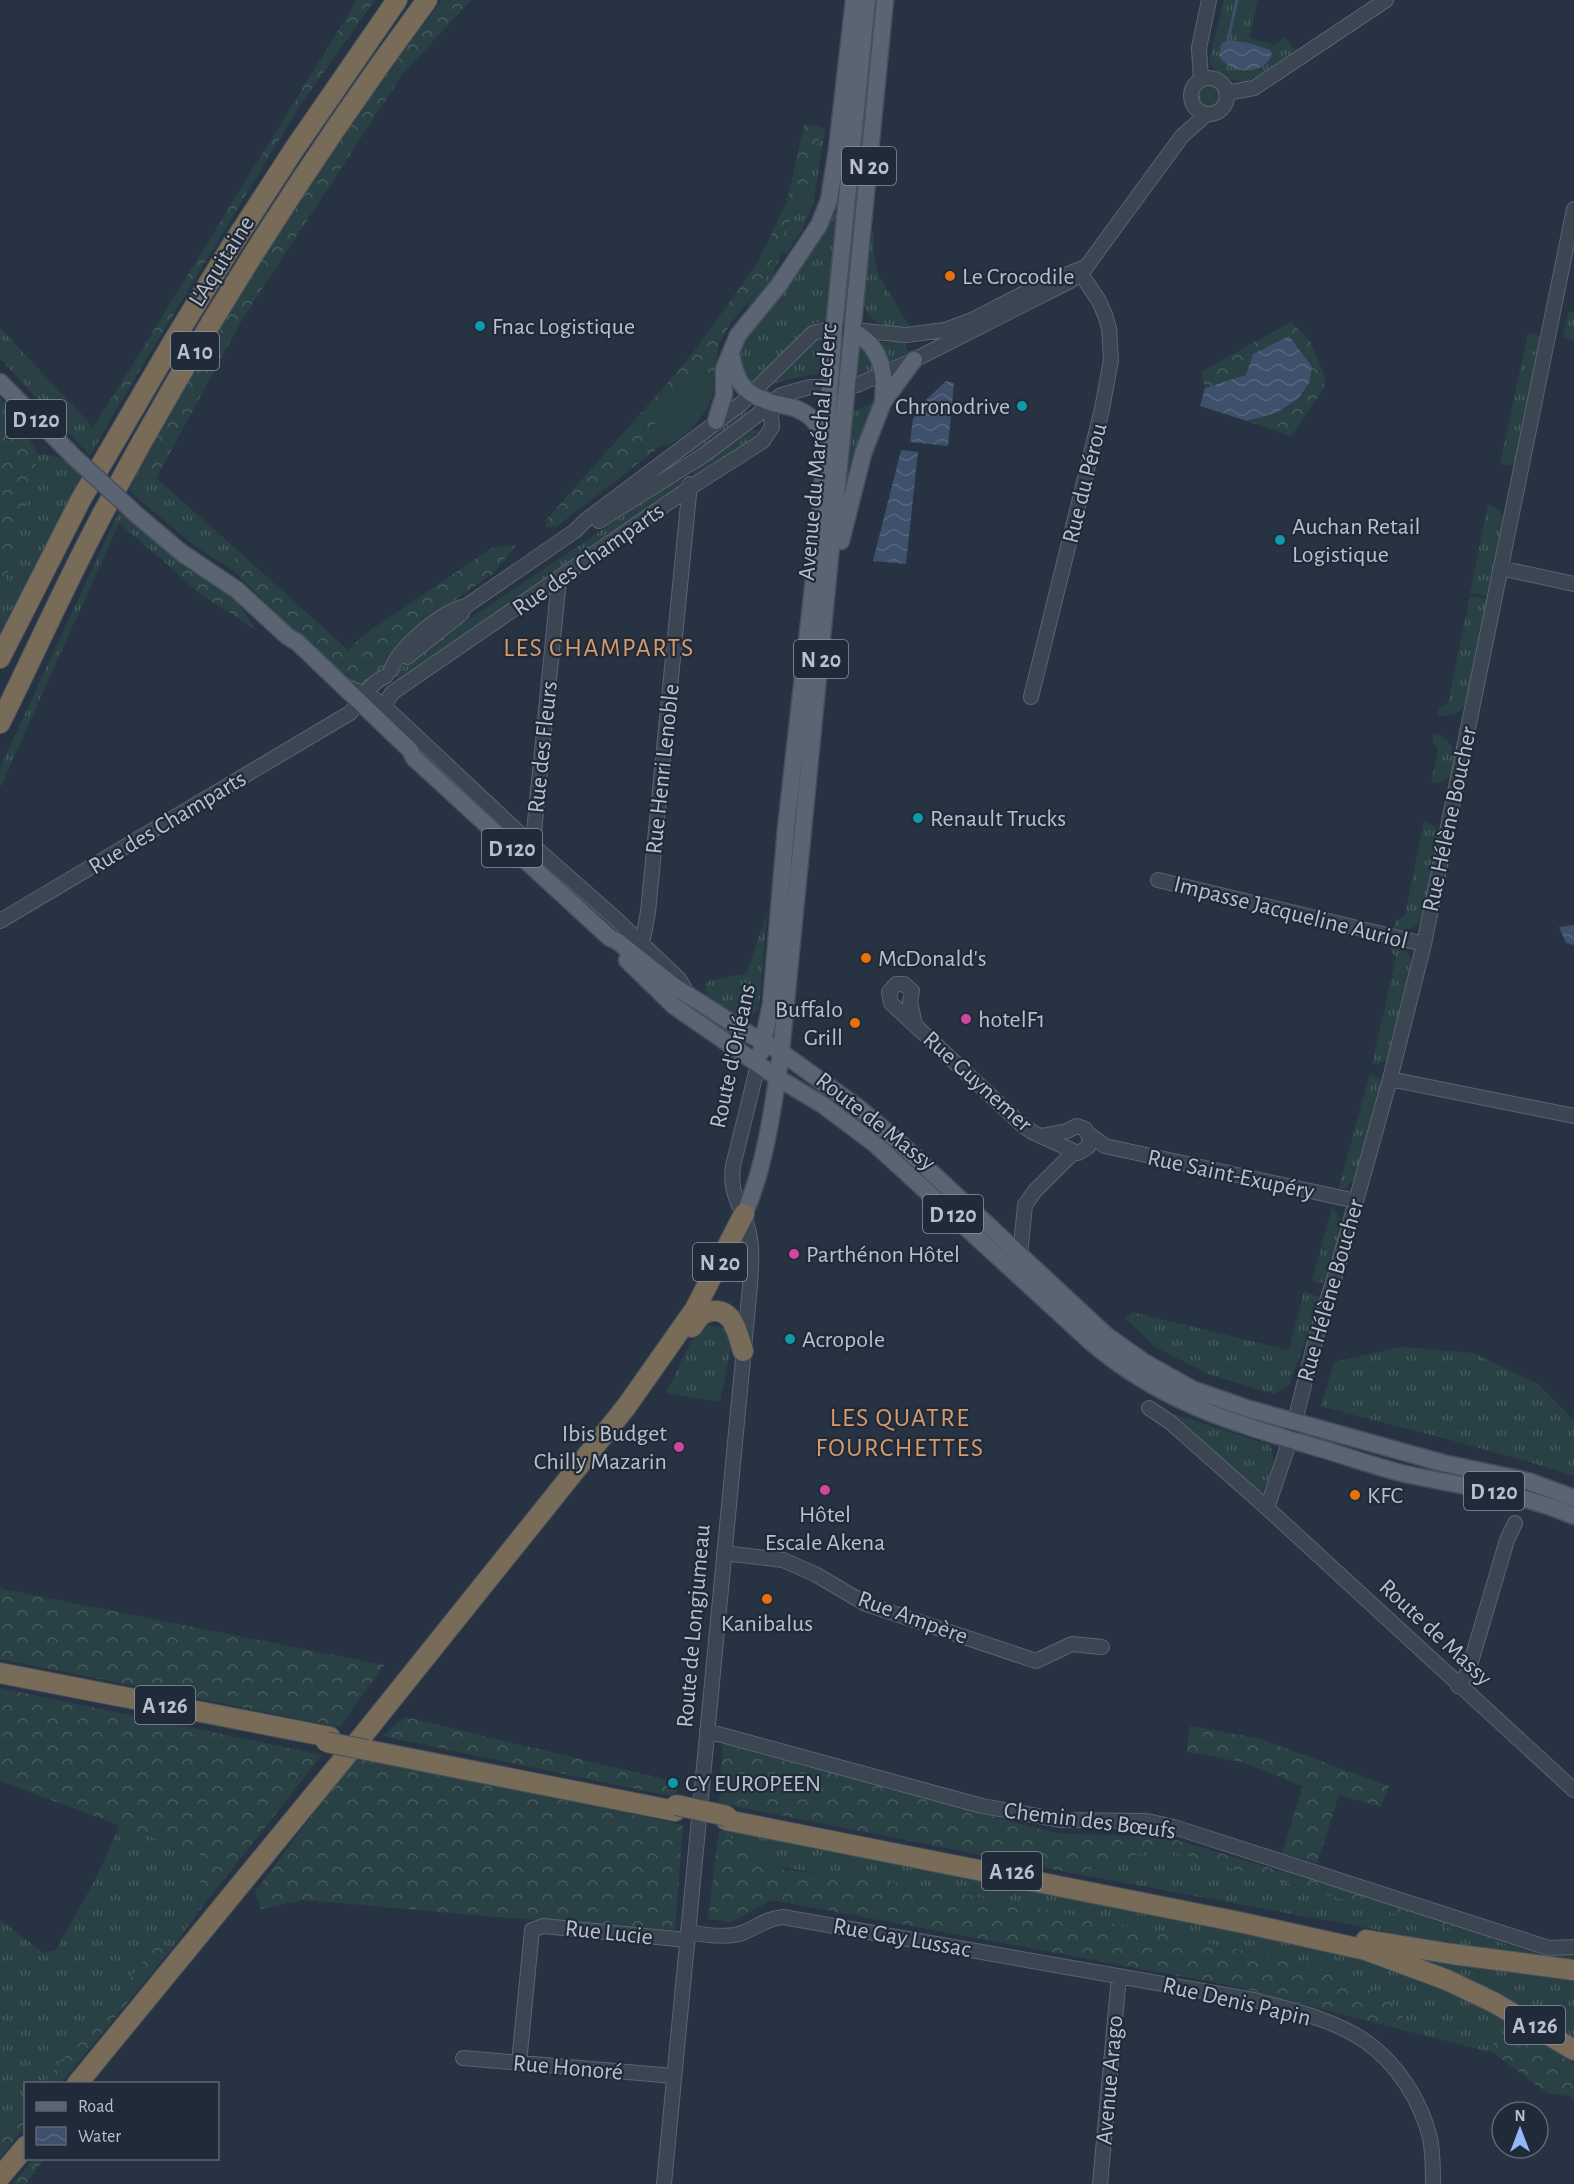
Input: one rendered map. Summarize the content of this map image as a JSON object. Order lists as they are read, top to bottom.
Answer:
{
  "streets": {
    "highway": [
      "N 20",
      "L'Aquitaine",
      "A 10",
      "A 126"
    ],
    "main road": [
      "D 120",
      "Avenue du Maréchal Leclerc",
      "Route d'Orléans",
      "Route de Massy"
    ],
    "street": [
      "Rue du Pérou",
      "Rue des Champarts",
      "Rue des Fleurs",
      "Rue Henri Lenoble",
      "Rue Hélène Boucher",
      "Impasse Jacqueline Auriol",
      "Rue Guynemer",
      "Rue Saint-Exupéry",
      "Rue Ampère",
      "Route de Longjumeau",
      "Chemin des Bœufs",
      "Rue Lucie",
      "Rue Gay Lussac",
      "Rue Denis Papin",
      "Rue Honoré",
      "Avenue Arago"
    ]
  },
  "crossings": [
    ["N 20", "Route d'Orléans"],
    ["N 20", "Route de Massy"],
    ["N 20", "Route de Longjumeau"],
    ["D 120", "Rue des Champarts"],
    ["D 120", "Route de Massy"],
    ["Avenue du Maréchal Leclerc", "Rue des Champarts"],
    ["Avenue du Maréchal Leclerc", "Route d'Orléans"],
    ["Rue des Champarts", "Rue des Fleurs"],
    ["Rue des Champarts", "Rue Henri Lenoble"],
    ["Rue des Champarts", "Route de Massy"],
    ["Rue des Fleurs", "Route de Massy"],
    ["Rue Henri Lenoble", "Route de Massy"],
    ["Rue Hélène Boucher", "Impasse Jacqueline Auriol"],
    ["Rue Hélène Boucher", "Route de Massy"],
    ["Rue Hélène Boucher", "Rue Saint-Exupéry"],
    ["Route d'Orléans", "Route de Massy"],
    ["Route d'Orléans", "Route de Longjumeau"],
    ["Rue Guynemer", "Rue Saint-Exupéry"],
    ["Rue Ampère", "Route de Longjumeau"],
    ["Route de Longjumeau", "Chemin des Bœufs"],
    ["Route de Longjumeau", "Rue Lucie"],
    ["Route de Longjumeau", "Rue Gay Lussac"],
    ["Route de Longjumeau", "Rue Honoré"],
    ["Rue Lucie", "Rue Gay Lussac"],
    ["Rue Lucie", "Rue Honoré"],
    ["Rue Gay Lussac", "Rue Denis Papin"],
    ["Rue Gay Lussac", "Avenue Arago"],
    ["Rue Denis Papin", "Avenue Arago"]
  ],
  "districts": ["LES CHAMPARTS", "LES QUATRE FOURCHETTES"],
  "places": [
    "Le Crocodile",
    "Fnac Logistique",
    "Chronodrive",
    "Auchan Retail Logistique",
    "Renault Trucks",
    "McDonald's",
    "hotelF1",
    "Buffalo Grill",
    "Parthénon Hôtel",
    "Acropole",
    "Ibis Budget Chilly Mazarin",
    "Hôtel Escale Akena",
    "KFC",
    "Kanibalus",
    "CY EUROPEEN"
  ],
  "legend": ["Road", "Water"],
  "north": "top"
}
